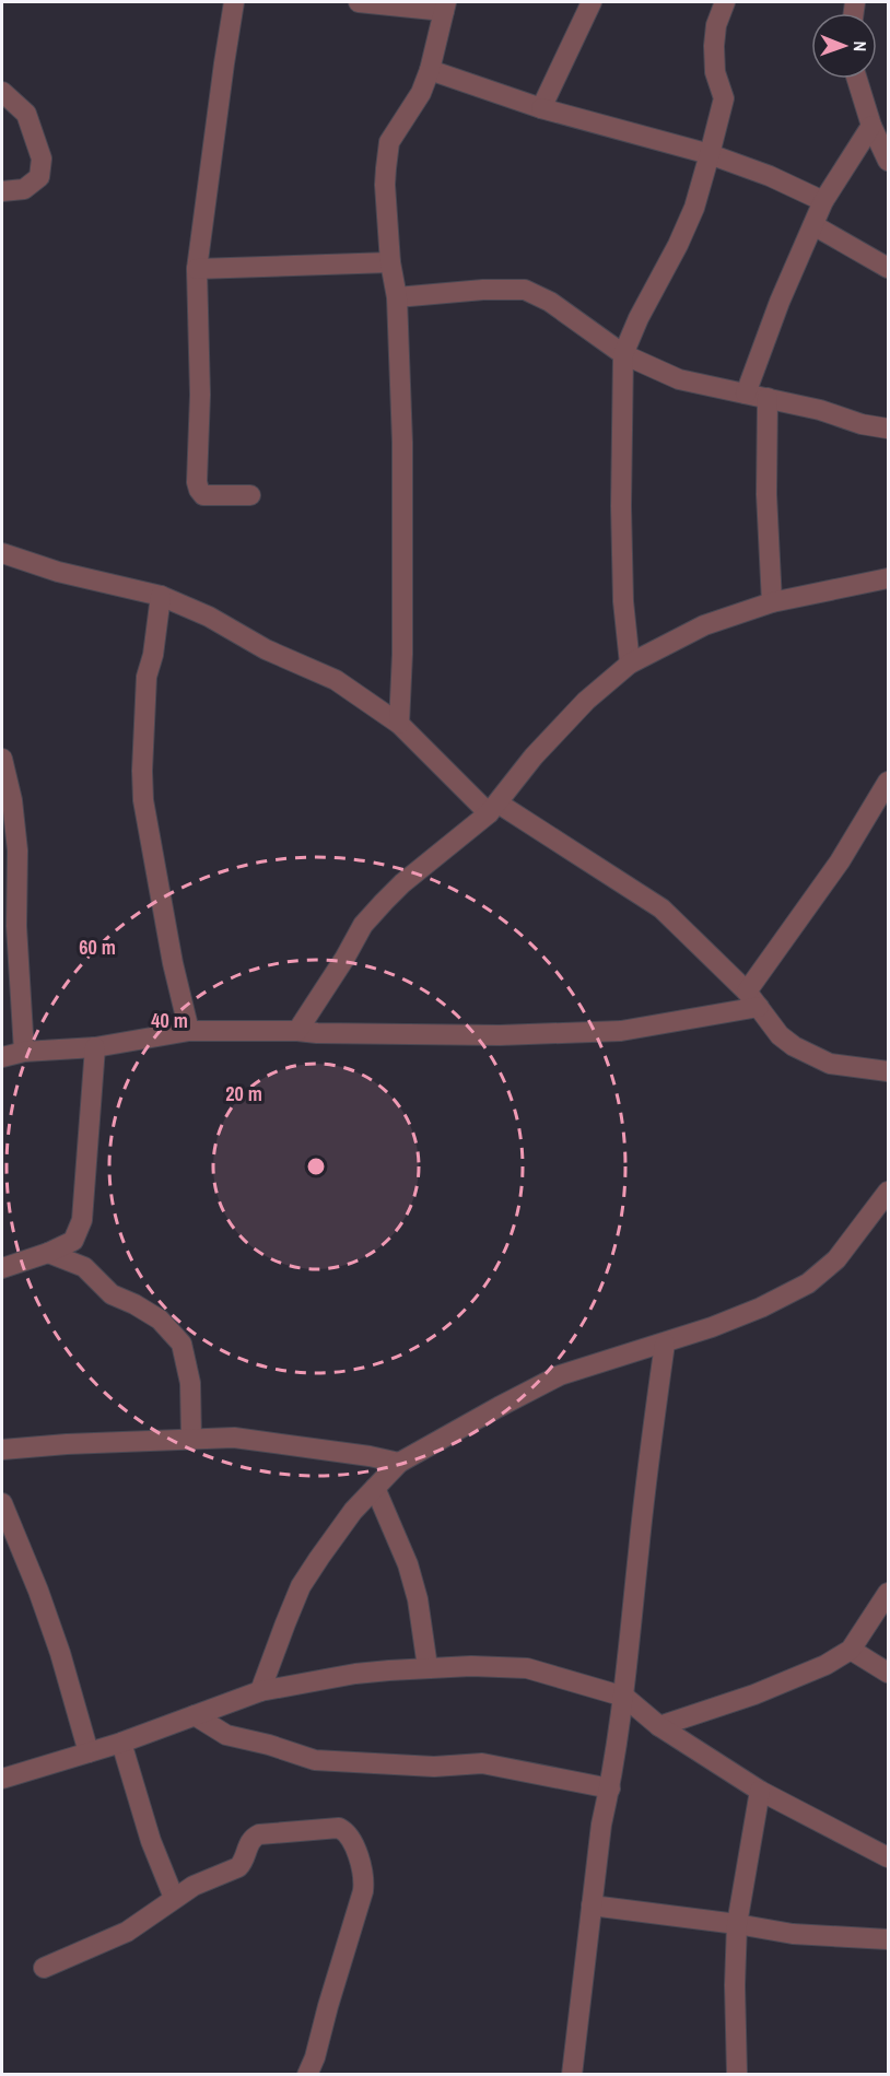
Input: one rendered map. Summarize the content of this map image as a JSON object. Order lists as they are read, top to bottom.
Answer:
{
  "north": "right",
  "rings": ["60 m", "40 m", "20 m"]
}
